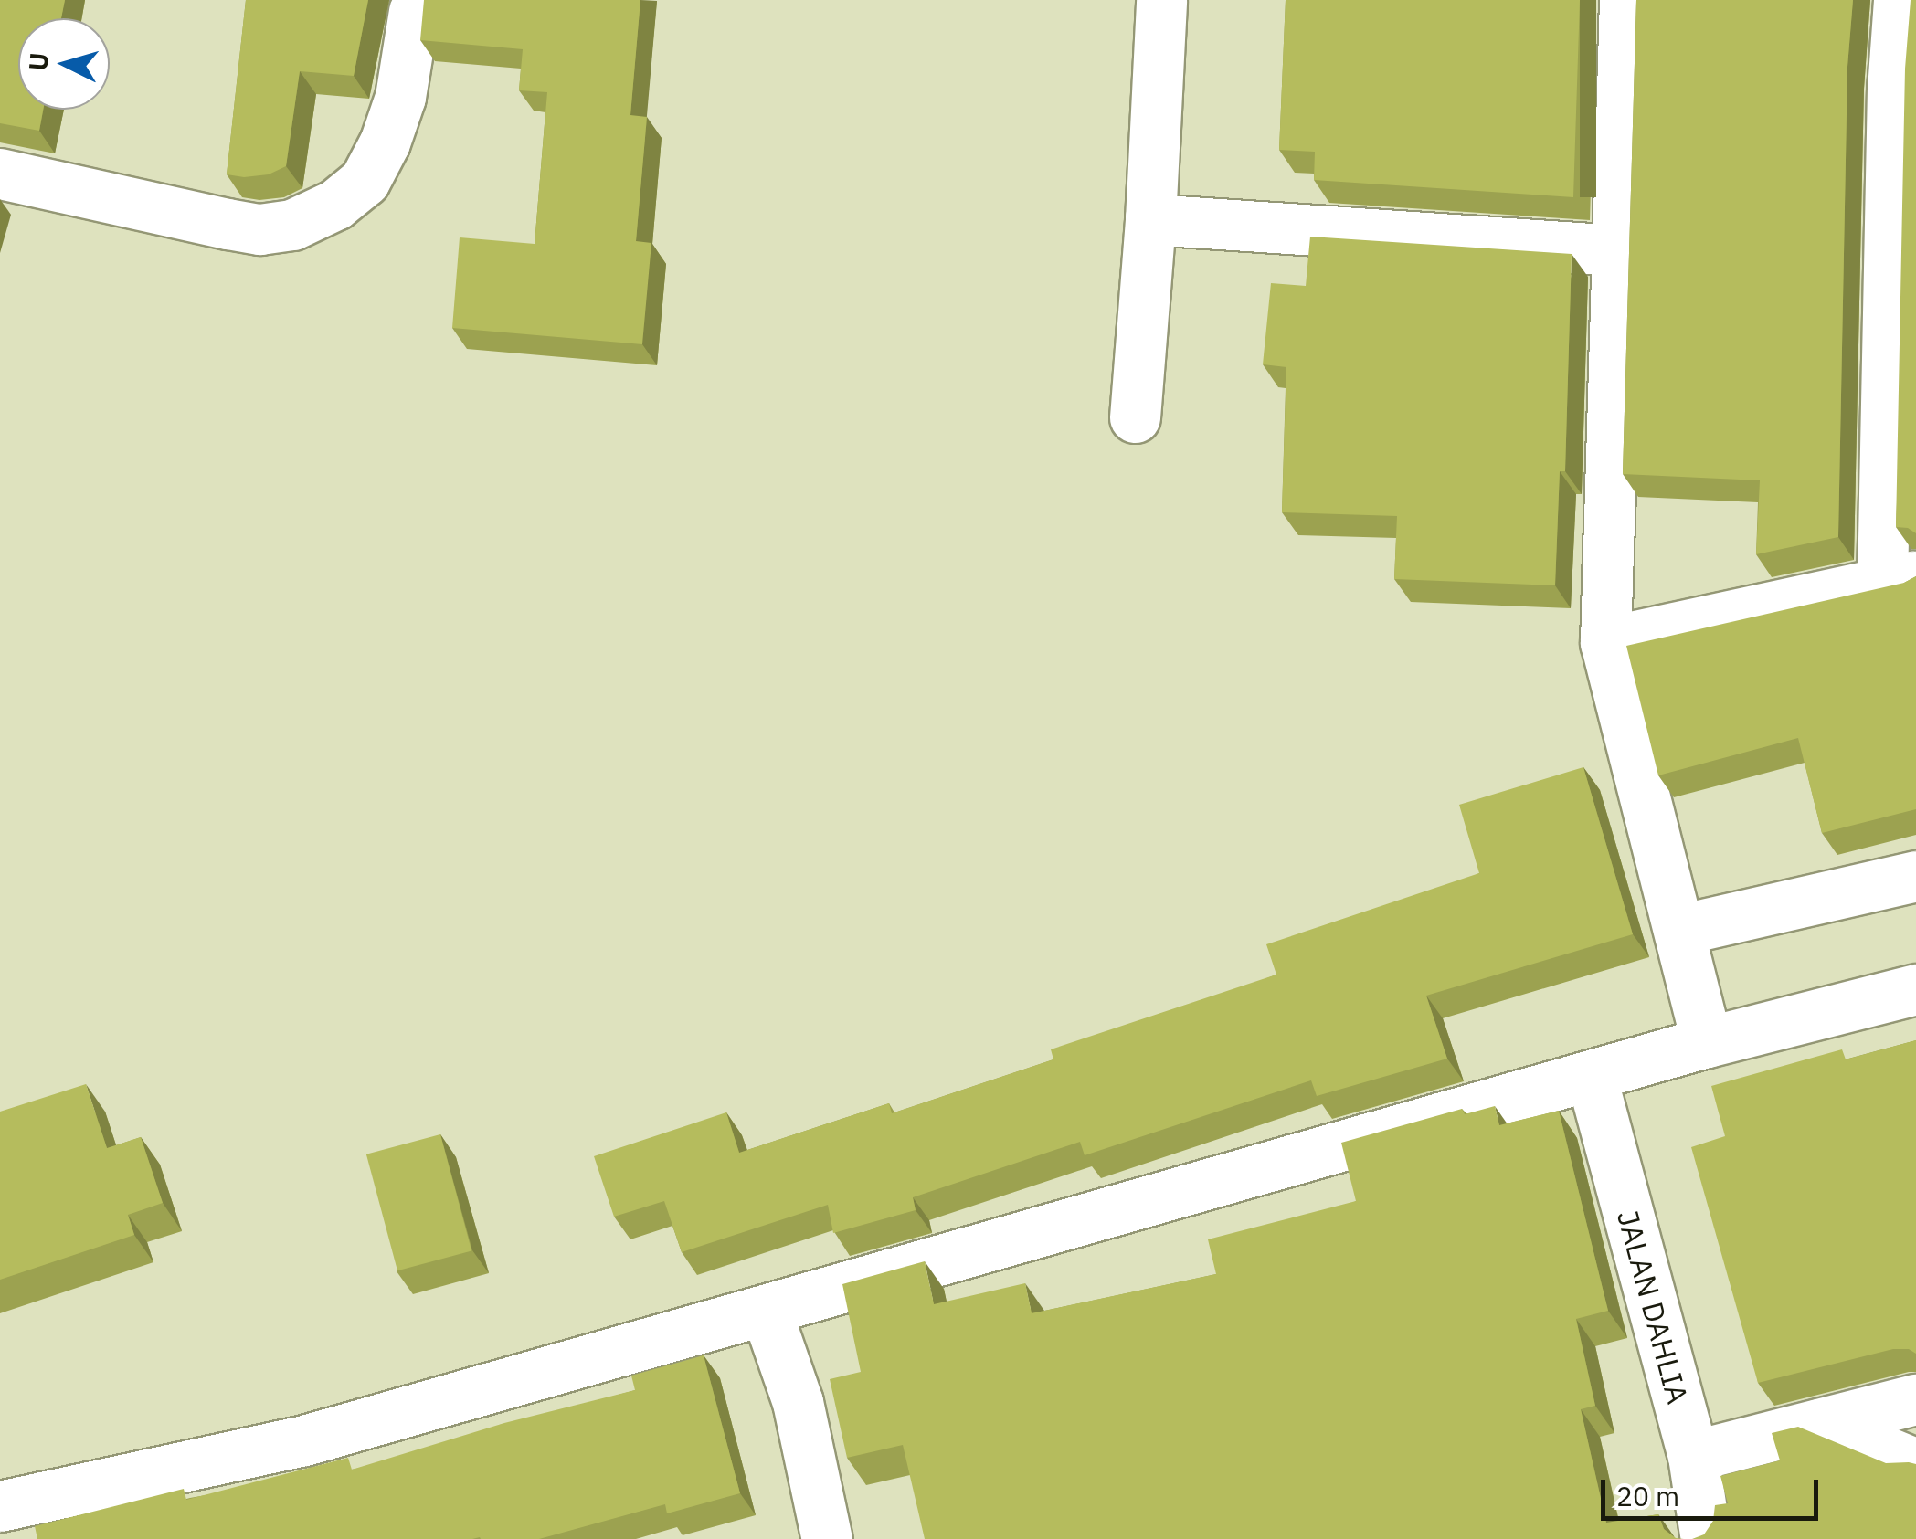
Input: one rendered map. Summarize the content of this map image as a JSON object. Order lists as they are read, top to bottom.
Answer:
{
  "streets": {
    "street": ["JALAN DAHLIA"]
  },
  "scale_bar": "20 m",
  "north": "left"
}
